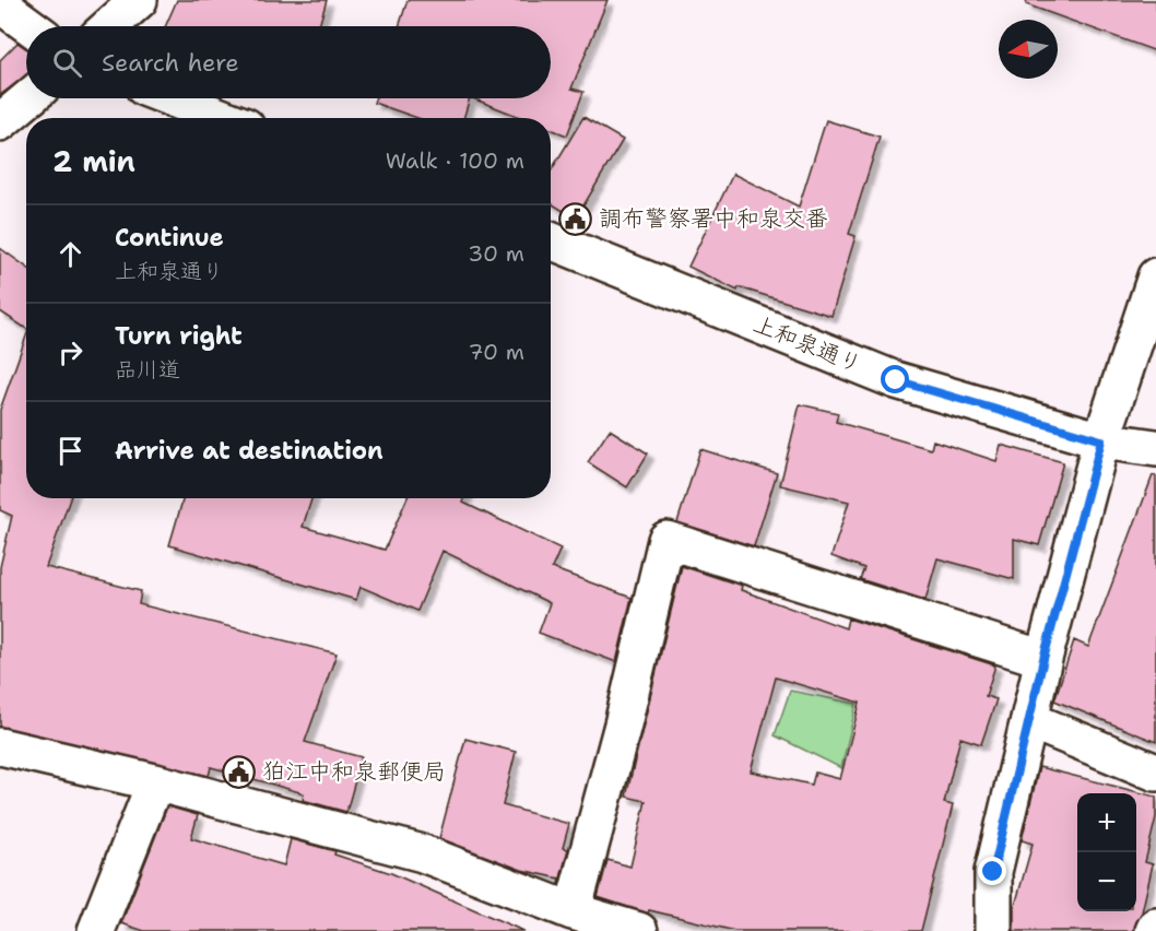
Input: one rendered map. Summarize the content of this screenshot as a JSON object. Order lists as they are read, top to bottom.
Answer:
{
  "streets": {
    "street": ["上和泉通り"]
  },
  "places": {
    "public building": ["調布警察署中和泉交番", "狛江中和泉郵便局"]
  },
  "north": "left",
  "page": {
    "search": "Search here",
    "heading": ["2 min", "Walk · 100 m"],
    "list": [
      ["Continue", "上和泉通り", "30 m"],
      ["Turn right", "品川道", "70 m"],
      "Arrive at destination"
    ],
    "map_buttons": ["+", "−"]
  }
}
